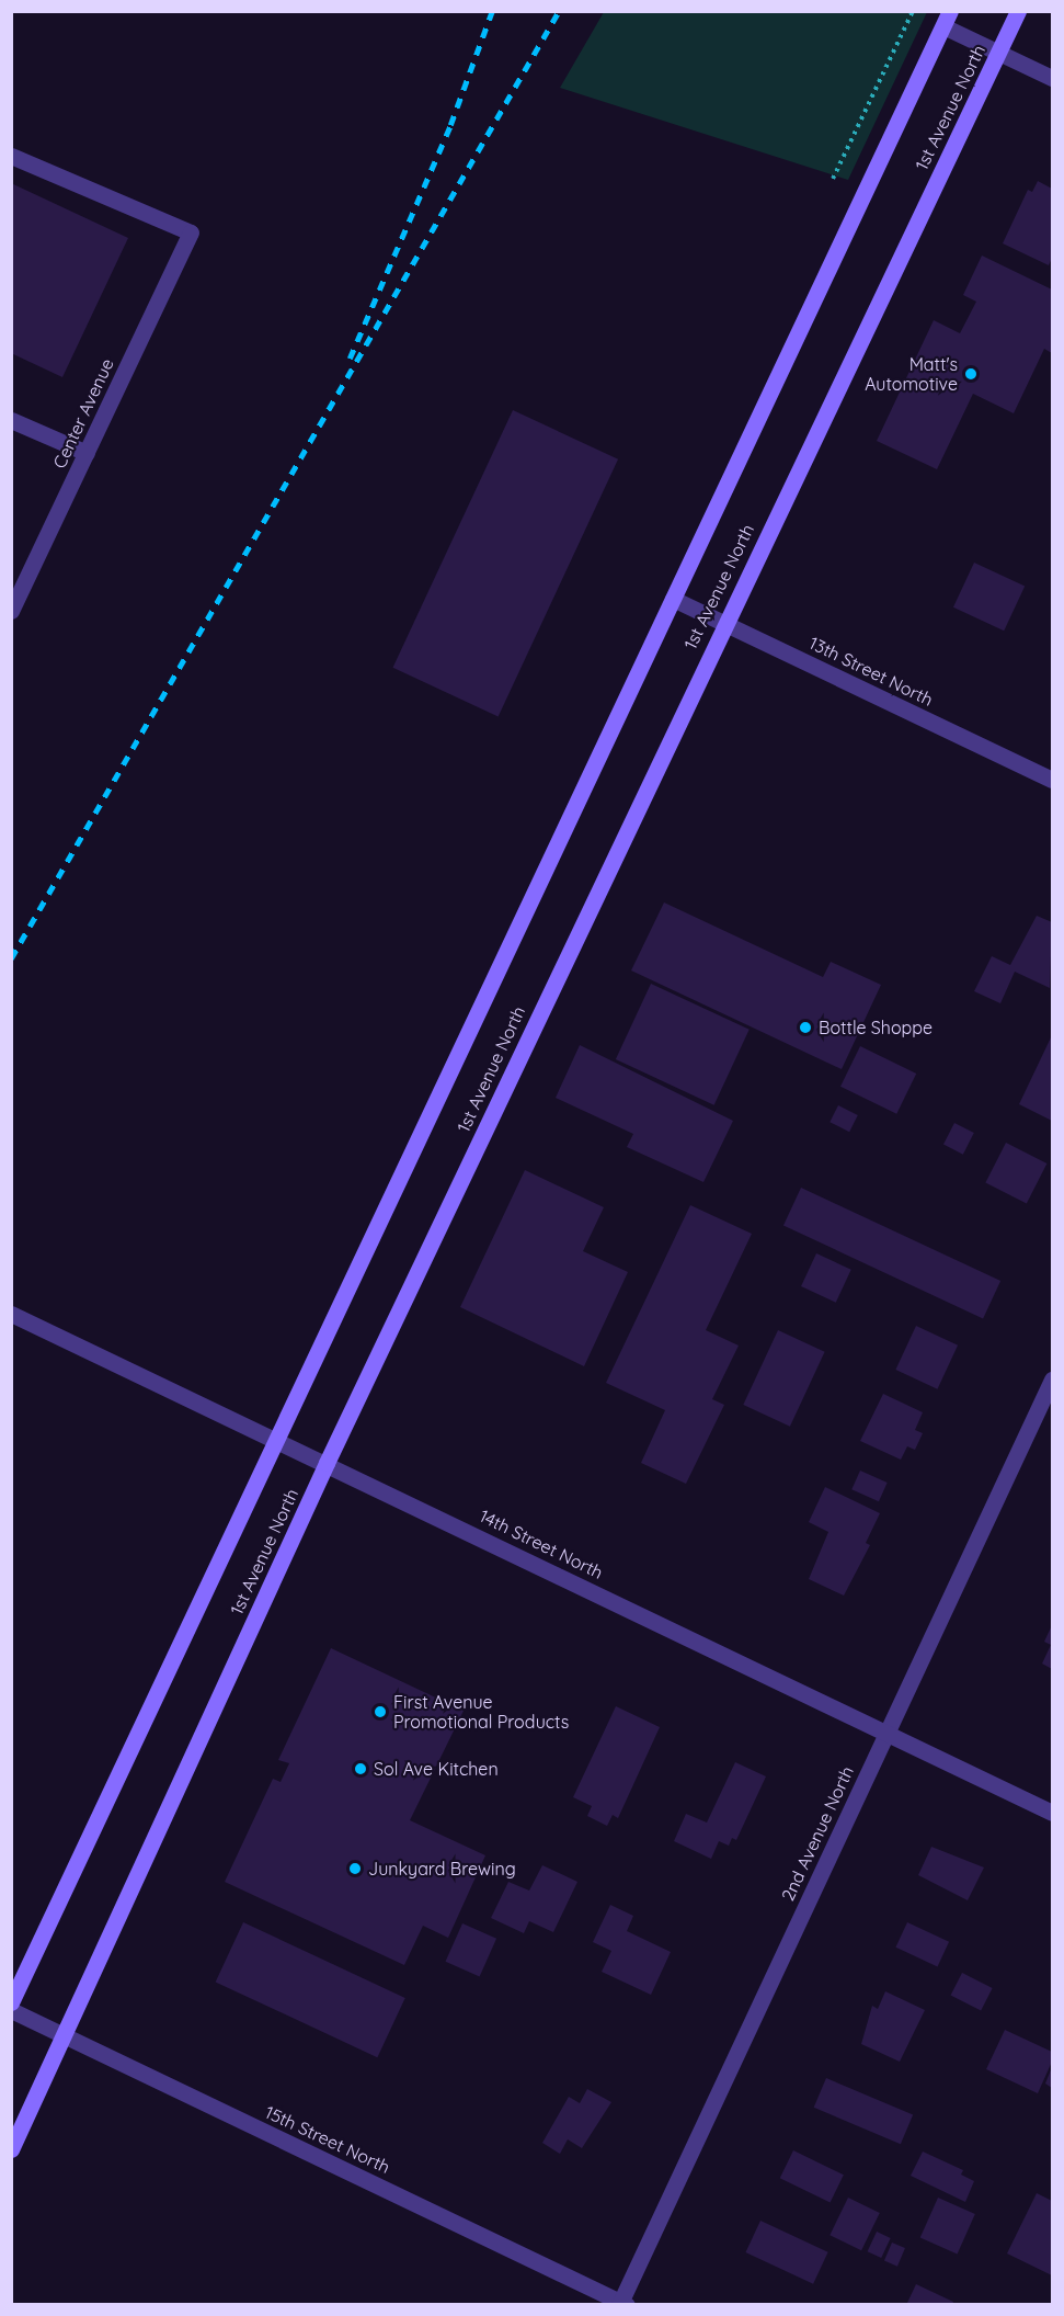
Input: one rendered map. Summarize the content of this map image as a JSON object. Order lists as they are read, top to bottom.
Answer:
{
  "streets": {
    "main road": ["1st Avenue North"],
    "street": [
      "Center Avenue",
      "13th Street North",
      "14th Street North",
      "2nd Avenue North",
      "15th Street North"
    ]
  },
  "crossings": [
    ["1st Avenue North", "13th Street North"],
    ["1st Avenue North", "14th Street North"],
    ["1st Avenue North", "15th Street North"],
    ["14th Street North", "2nd Avenue North"],
    ["2nd Avenue North", "15th Street North"]
  ],
  "places": [
    "Matt's Automotive",
    "Bottle Shoppe",
    "First Avenue Promotional Products",
    "Sol Ave Kitchen",
    "Junkyard Brewing"
  ]
}
